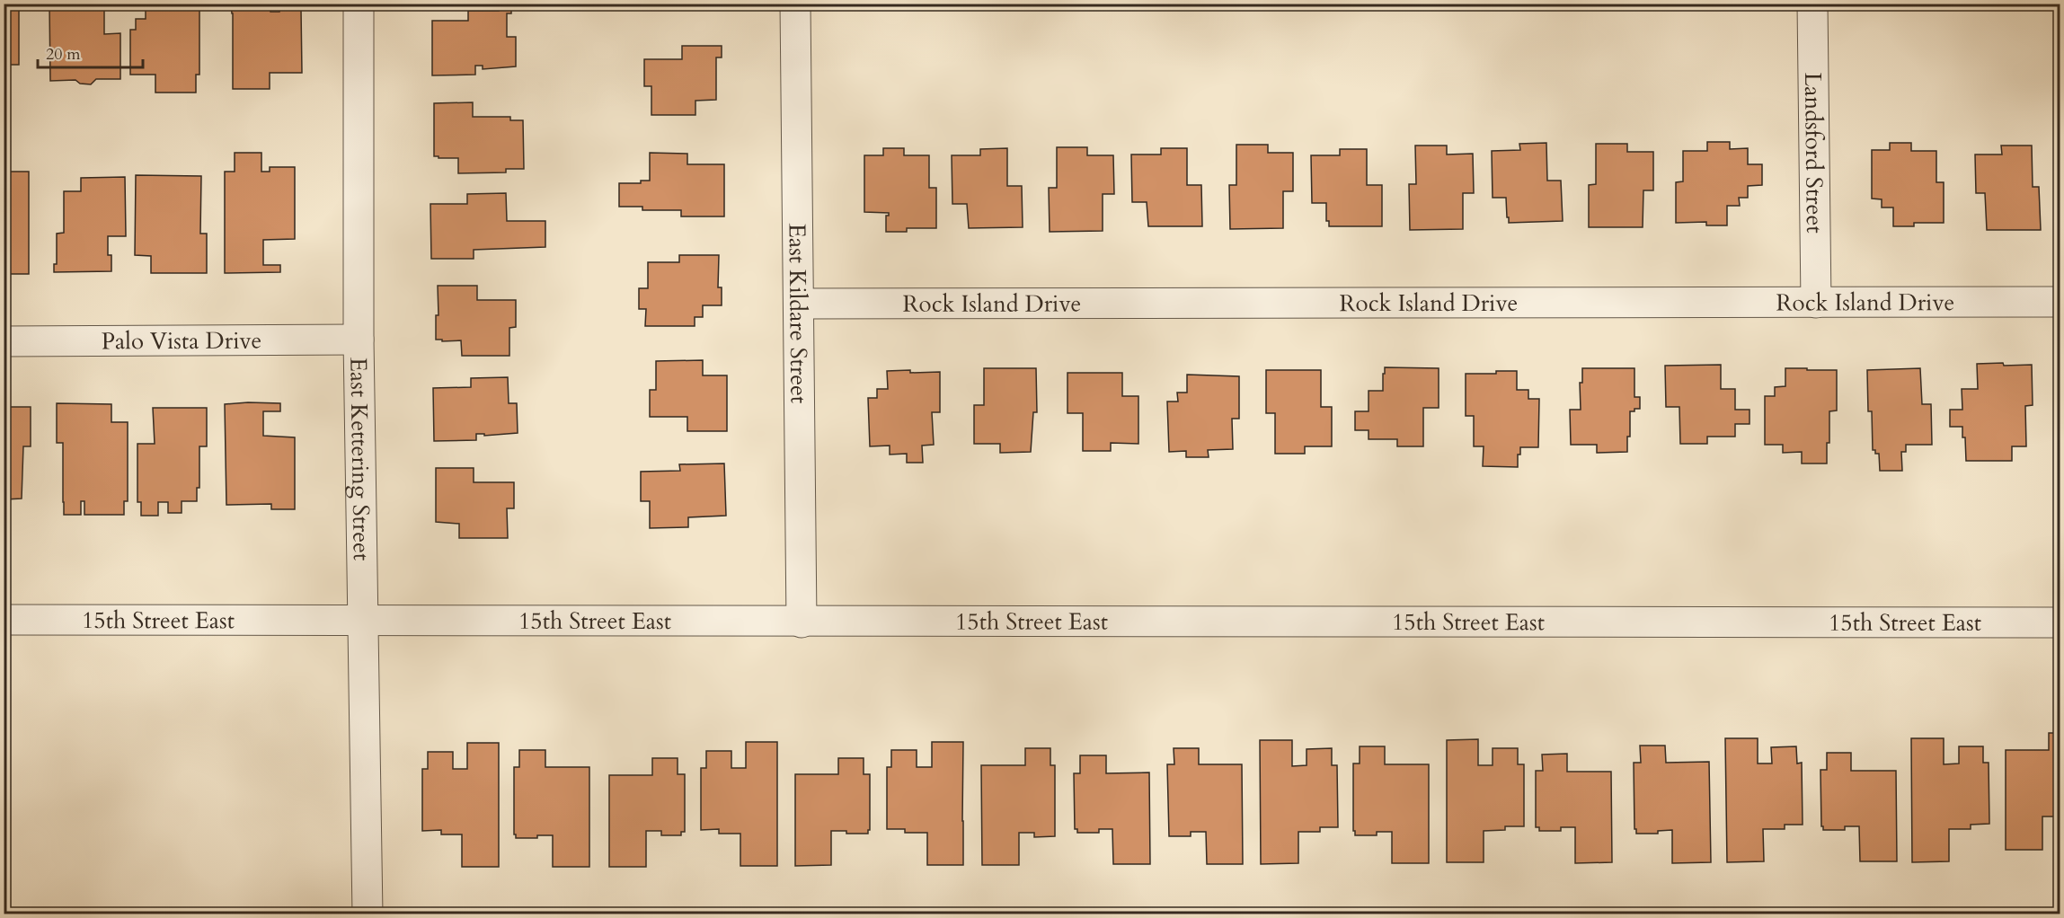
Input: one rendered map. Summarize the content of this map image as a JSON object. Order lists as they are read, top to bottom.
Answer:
{
  "streets": {
    "street": [
      "Landsford Street",
      "Rock Island Drive",
      "East Kildare Street",
      "Palo Vista Drive",
      "East Kettering Street",
      "15th Street East"
    ]
  },
  "crossings": [
    ["Landsford Street", "Rock Island Drive"],
    ["Rock Island Drive", "East Kildare Street"],
    ["East Kildare Street", "15th Street East"],
    ["Palo Vista Drive", "East Kettering Street"],
    ["East Kettering Street", "15th Street East"]
  ],
  "scale_bar": "20 m"
}
